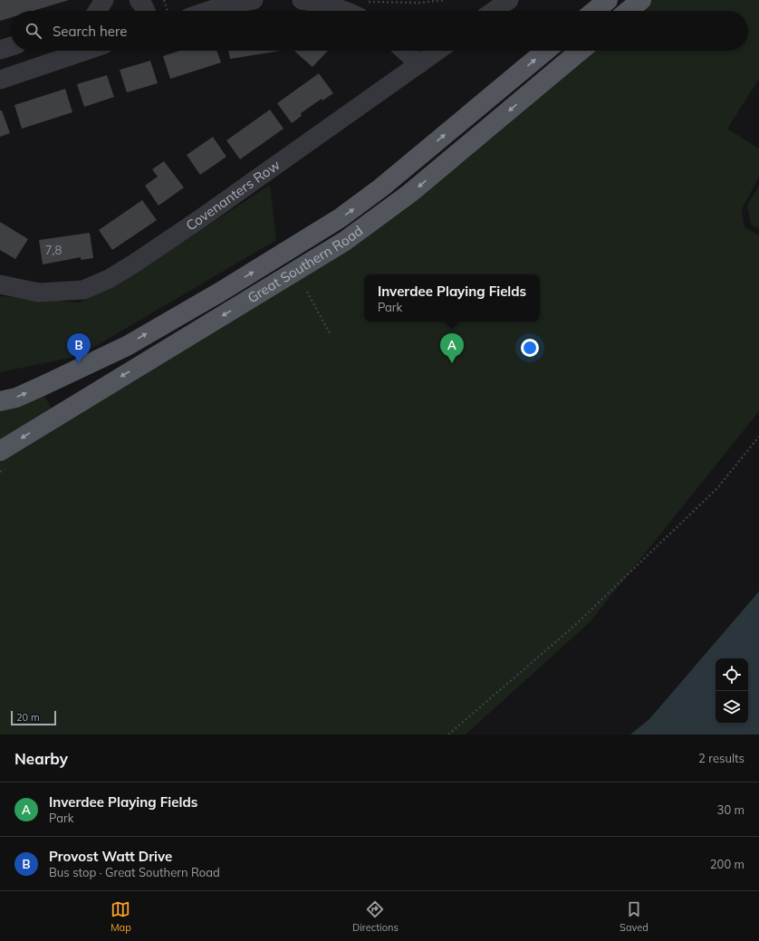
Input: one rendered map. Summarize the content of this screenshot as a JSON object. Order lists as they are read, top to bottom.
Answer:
{
  "streets": {
    "main road": ["Great Southern Road"],
    "street": ["Covenanters Row"]
  },
  "house_numbers": ["7,8"],
  "scale_bar": "20 m",
  "page": {
    "search": "Search here",
    "popup": ["Inverdee Playing Fields", "Park"],
    "pins": ["A", "B"],
    "scale": "20 m",
    "heading": ["Nearby", "2 results"],
    "list": [
      {
        "mark": "A",
        "name": "Inverdee Playing Fields",
        "note": "Park",
        "value": "30 m"
      },
      {
        "mark": "B",
        "name": "Provost Watt Drive",
        "note": "Bus stop · Great Southern Road",
        "value": "200 m"
      }
    ],
    "nav": ["Map", "Directions", "Saved"]
  }
}
